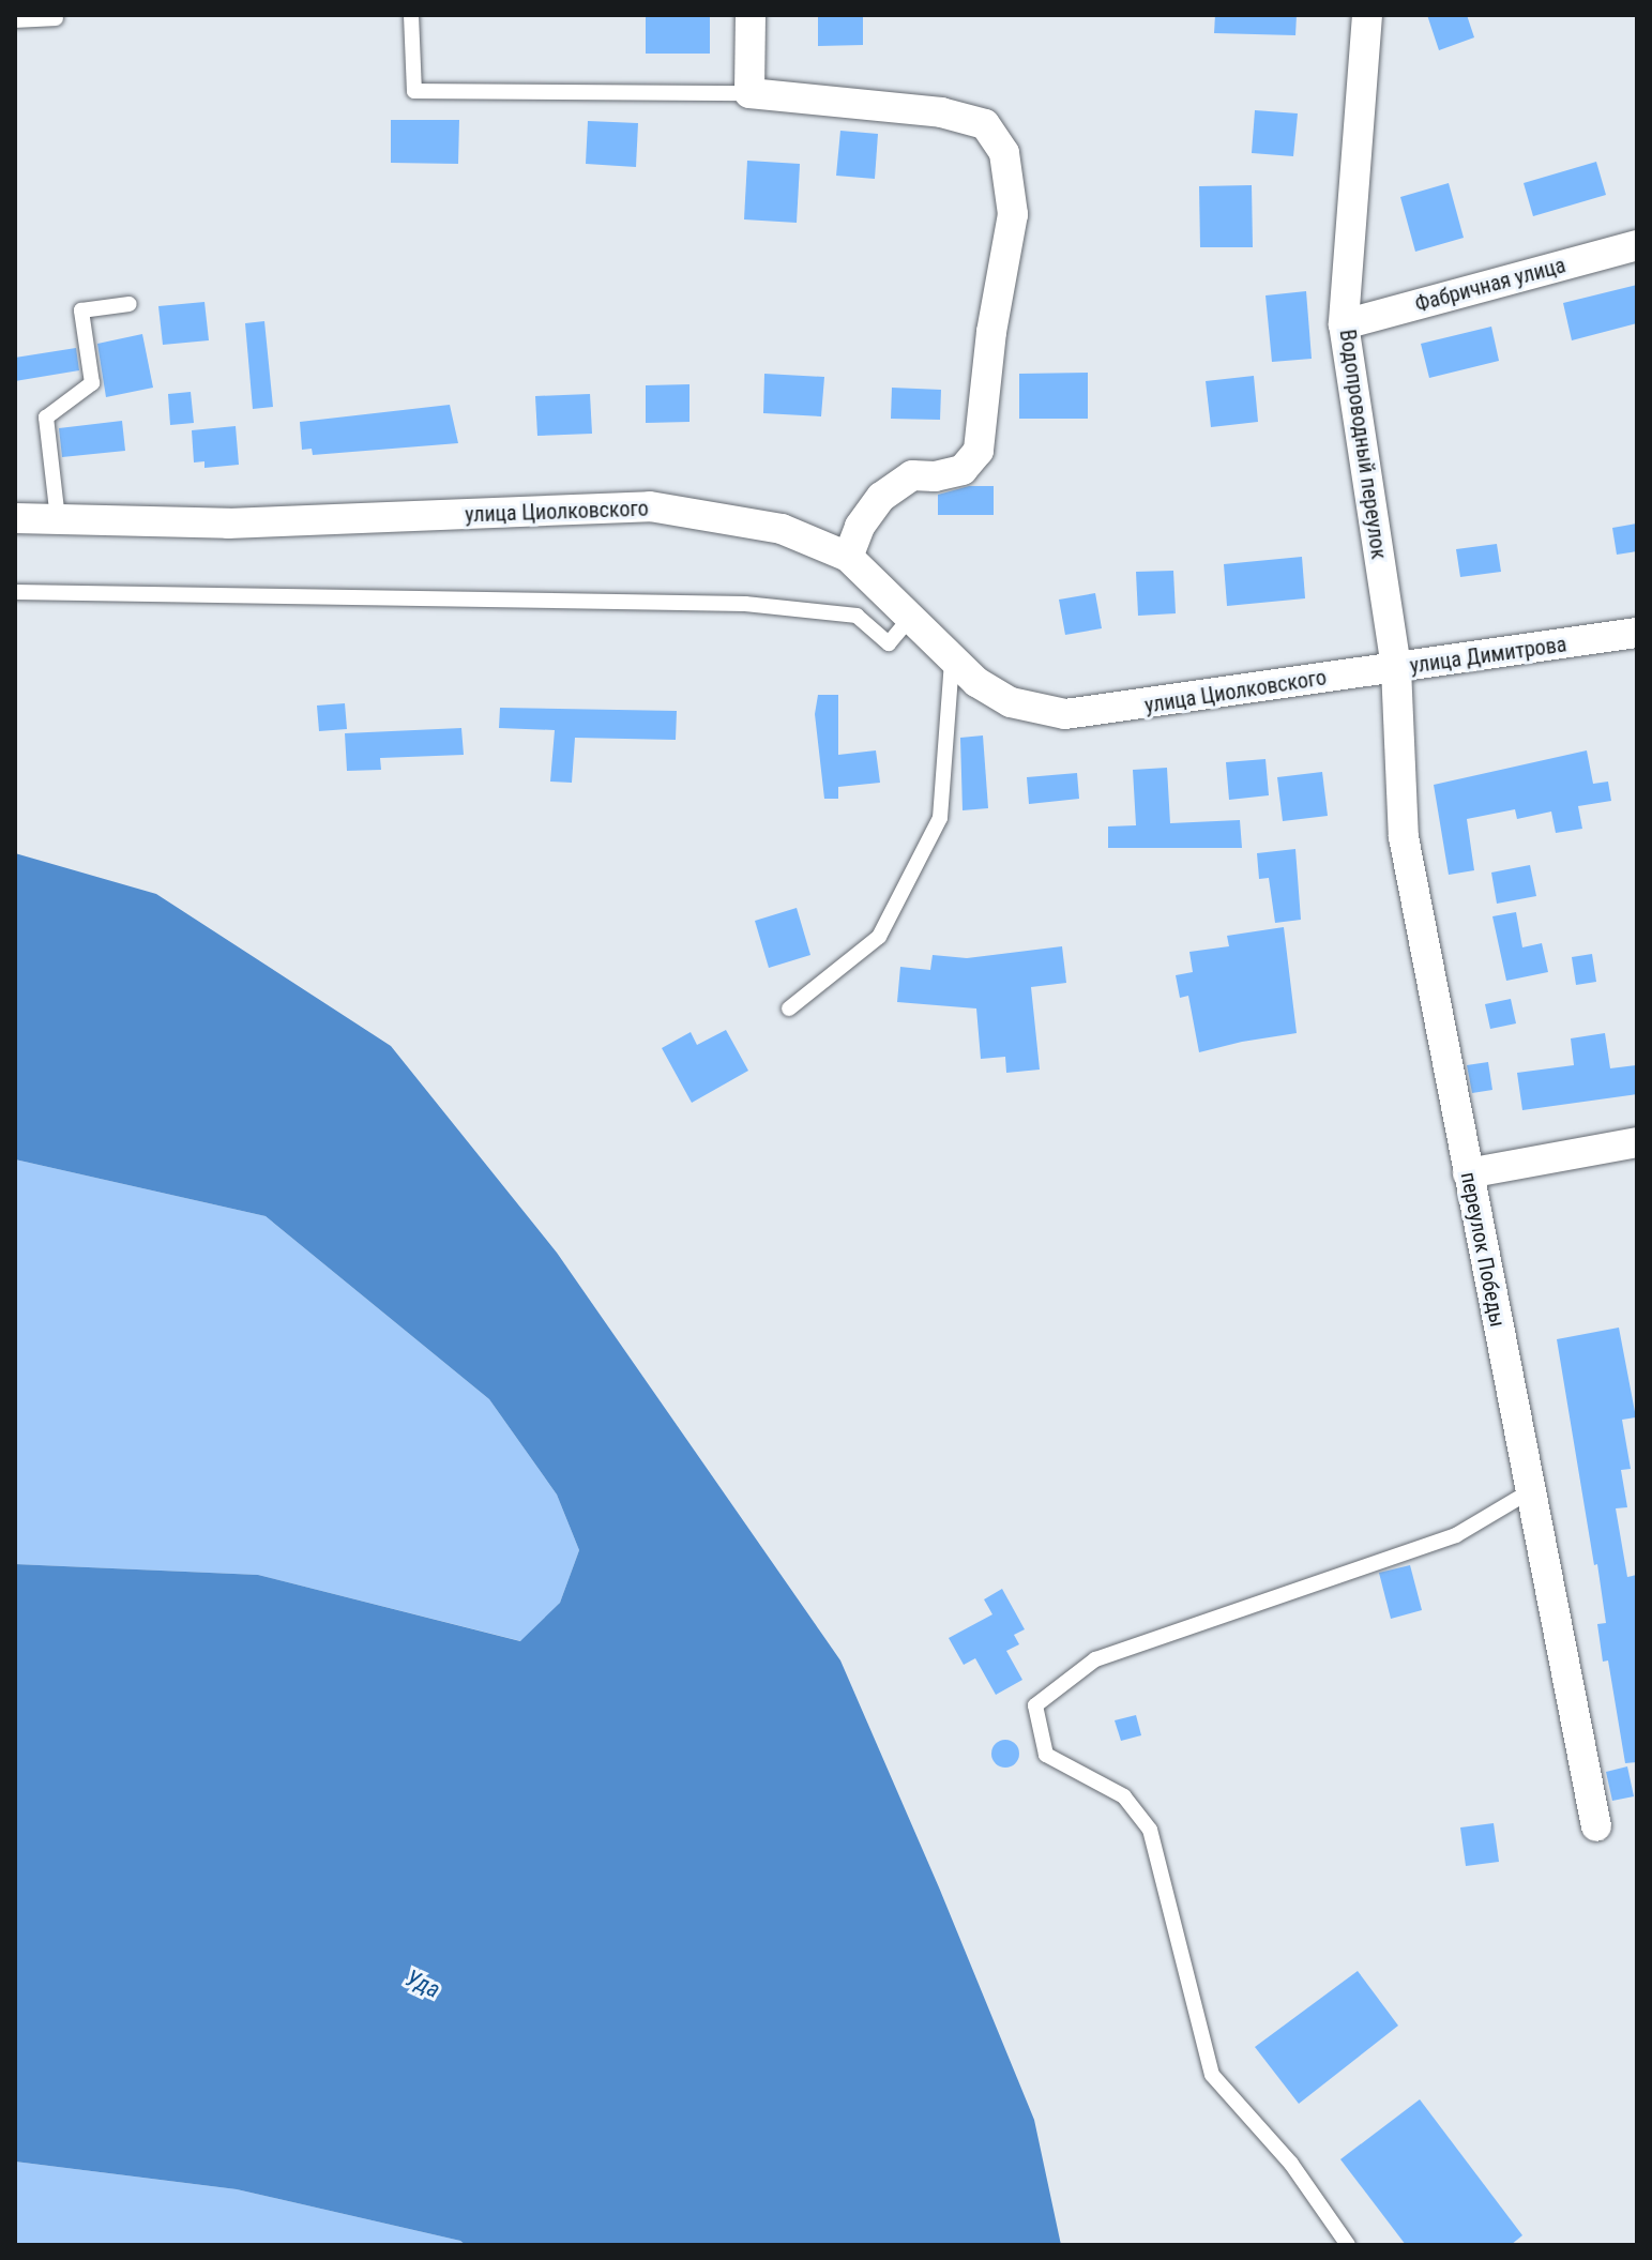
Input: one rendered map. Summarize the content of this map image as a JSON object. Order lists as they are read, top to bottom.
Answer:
{
  "streets": {
    "street": [
      "Фабричная улица",
      "Водопроводный переулок",
      "улица Циолковского",
      "улица Димитрова",
      "переулок Победы"
    ]
  },
  "crossings": [
    ["Фабричная улица", "Водопроводный переулок"],
    ["Водопроводный переулок", "улица Димитрова"],
    ["Водопроводный переулок", "переулок Победы"],
    ["улица Циолковского", "улица Димитрова"],
    ["улица Димитрова", "переулок Победы"]
  ],
  "water": ["Уда"]
}
